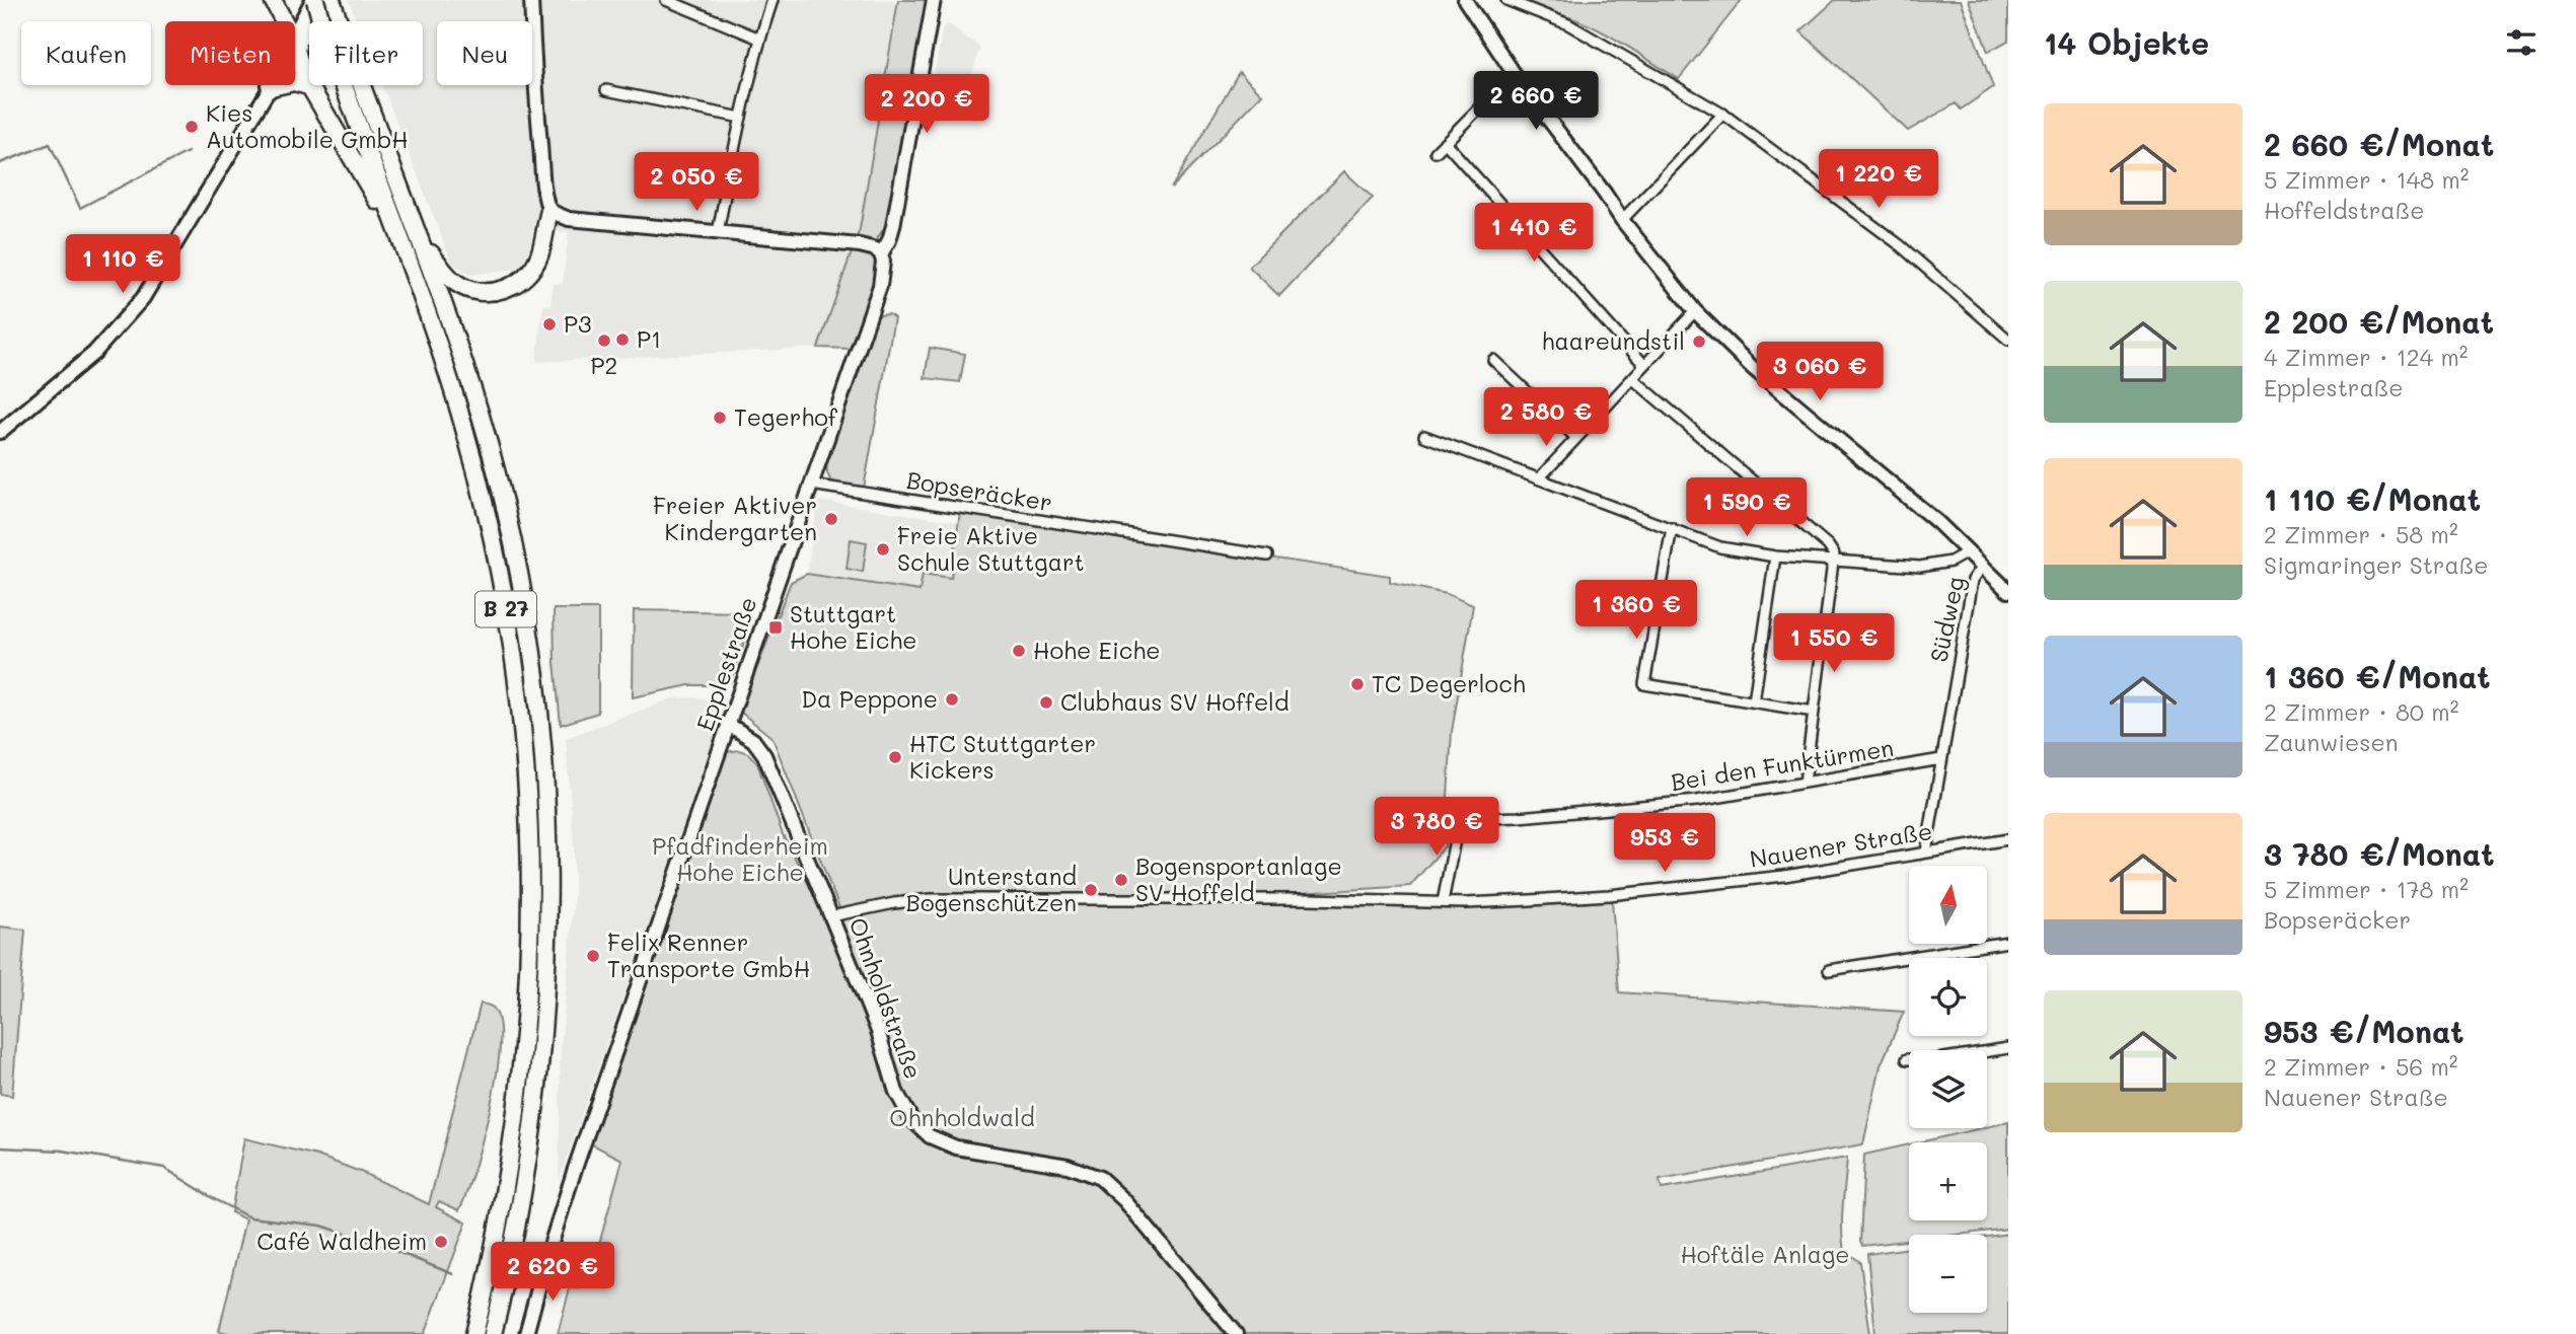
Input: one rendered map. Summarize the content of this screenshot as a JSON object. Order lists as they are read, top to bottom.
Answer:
{
  "streets": {
    "highway": ["B 27"],
    "main road": ["Epplestraße", "Ohnholdstraße"],
    "street": [
      "Bopseräcker",
      "Südweg",
      "Bei den Funktürmen",
      "Nauener Straße"
    ]
  },
  "crossings": [
    ["Bopseräcker", "Epplestraße"],
    ["Südweg", "Bei den Funktürmen"],
    ["Südweg", "Nauener Straße"],
    ["Epplestraße", "Ohnholdstraße"],
    ["Bei den Funktürmen", "Nauener Straße"],
    ["Nauener Straße", "Ohnholdstraße"]
  ],
  "parks": ["Pfadfinderheim Hohe Eiche", "Ohnholdwald", "Hoftäle Anlage"],
  "places": {
    "other": [
      "Kies Automobile GmbH",
      "P3",
      "P1",
      "P2",
      "haareundstil",
      "Tegerhof",
      "Freier Aktiver Kindergarten",
      "Freie Aktive Schule Stuttgart",
      "Hohe Eiche",
      "TC Degerloch",
      "Da Peppone",
      "Clubhaus SV Hoffeld",
      "HTC Stuttgarter Kickers",
      "Bogensportanlage SV Hoffeld",
      "Unterstand Bogenschützen",
      "Felix Renner Transporte GmbH",
      "Café Waldheim"
    ],
    "transit": ["Stuttgart Hohe Eiche"]
  },
  "north": "top",
  "page": {
    "heading": "14 Objekte",
    "chip": [
      "Kaufen",
      "Mieten",
      "Filter",
      "Neu"
    ],
    "price": [
      "2 660 €",
      "2 200 €",
      "1 220 €",
      "2 050 €",
      "1 410 €",
      "1 110 €",
      "3 060 €",
      "2 580 €",
      "1 590 €",
      "1 360 €",
      "1 550 €",
      "3 780 €",
      "953 €",
      "2 620 €"
    ],
    "list": [
      {
        "name": "2 660 €/Monat",
        "note": "5 Zimmer · 148 m² · Hoffeldstraße"
      },
      {
        "name": "2 200 €/Monat",
        "note": "4 Zimmer · 124 m² · Epplestraße"
      },
      {
        "name": "1 110 €/Monat",
        "note": "2 Zimmer · 58 m² · Sigmaringer Straße"
      },
      {
        "name": "1 360 €/Monat",
        "note": "2 Zimmer · 80 m² · Zaunwiesen"
      },
      {
        "name": "3 780 €/Monat",
        "note": "5 Zimmer · 178 m² · Bopseräcker"
      },
      {
        "name": "953 €/Monat",
        "note": "2 Zimmer · 56 m² · Nauener Straße"
      }
    ],
    "map_buttons": ["+", "−"]
  }
}
